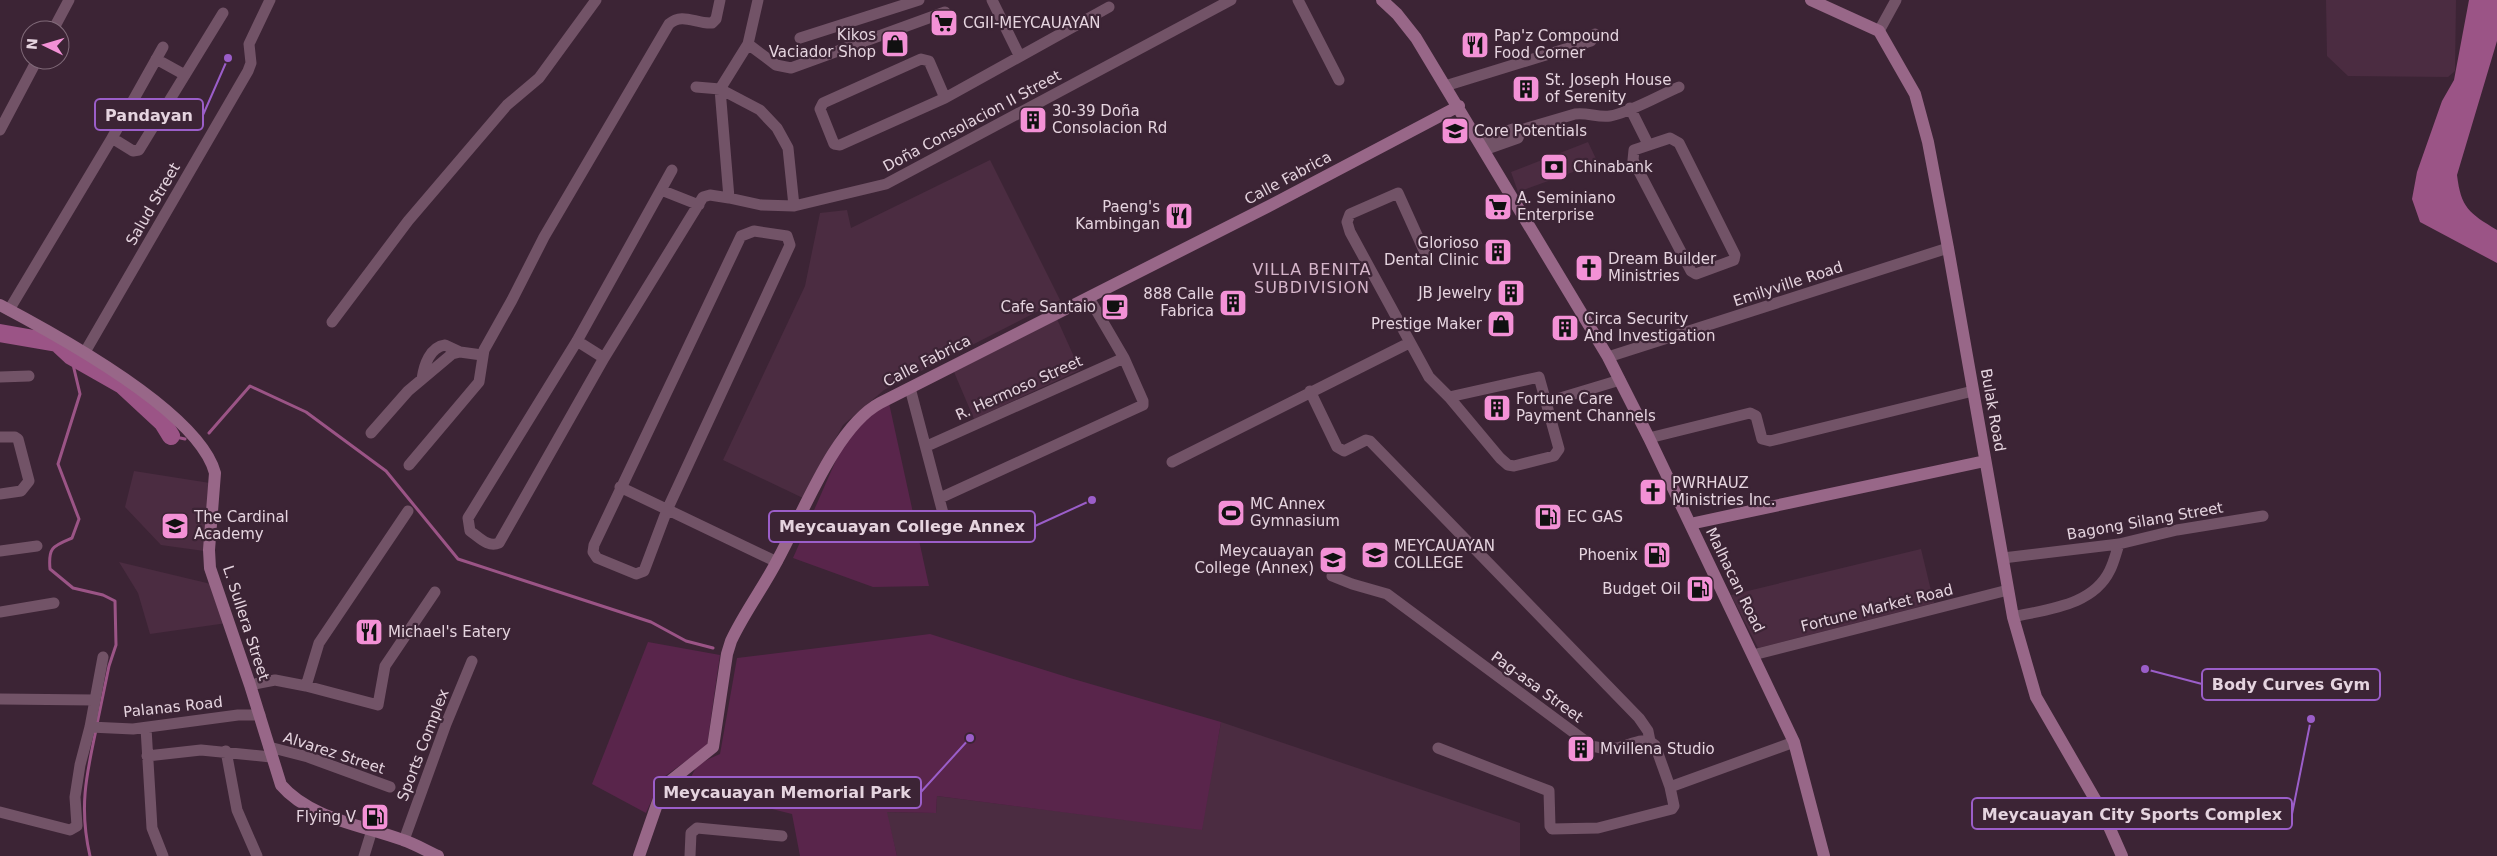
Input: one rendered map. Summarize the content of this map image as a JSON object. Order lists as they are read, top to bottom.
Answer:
{
  "streets": {
    "street": [
      "Doña Consolacion II Street",
      "Calle Fabrica",
      "Salud Street",
      "Emilyville Road",
      "R. Hermoso Street",
      "Bulak Road",
      "Bagong Silang Street",
      "Malhacan Road",
      "Fortune Market Road",
      "L. Sullera Street",
      "Pag-asa Street",
      "Palanas Road",
      "Sports Complex",
      "Alvarez Street"
    ]
  },
  "crossings": [
    ["Calle Fabrica", "Malhacan Road"],
    ["Salud Street", "L. Sullera Street"],
    ["Emilyville Road", "Bulak Road"],
    ["Emilyville Road", "Malhacan Road"],
    ["Bulak Road", "Bagong Silang Street"],
    ["Bulak Road", "Fortune Market Road"],
    ["Malhacan Road", "Fortune Market Road"],
    ["L. Sullera Street", "Palanas Road"],
    ["L. Sullera Street", "Sports Complex"],
    ["L. Sullera Street", "Alvarez Street"]
  ],
  "districts": ["VILLA BENITA SUBDIVISION"],
  "places": {
    "supermarket": ["CGII-MEYCAUAYAN", "A. Seminiano Enterprise"],
    "shop": ["Kikos Vaciador Shop", "Prestige Maker"],
    "restaurant": ["Pap'z Compound Food Corner", "Paeng's Kambingan", "Michael's Eatery"],
    "other": [
      "Pandayan",
      "Meycauayan College Annex",
      "Body Curves Gym",
      "Meycauayan City Sports Complex",
      "Meycauayan Memorial Park"
    ],
    "building": [
      "St. Joseph House of Serenity",
      "30-39 Doña Consolacion Rd",
      "Glorioso Dental Clinic",
      "JB Jewelry",
      "888 Calle Fabrica",
      "Circa Security And Investigation",
      "Fortune Care Payment Channels",
      "Mvillena Studio"
    ],
    "school or university": [
      "Core Potentials",
      "The Cardinal Academy",
      "MEYCAUAYAN COLLEGE",
      "Meycauayan College (Annex)"
    ],
    "bank": ["Chinabank"],
    "church": ["Dream Builder Ministries", "PWRHAUZ Ministries Inc."],
    "cafe": ["Cafe Santaio"],
    "sports": ["MC Annex Gymnasium"],
    "fuel station": [
      "EC GAS",
      "Phoenix",
      "Budget Oil",
      "Flying V"
    ]
  },
  "north": "left"
}
